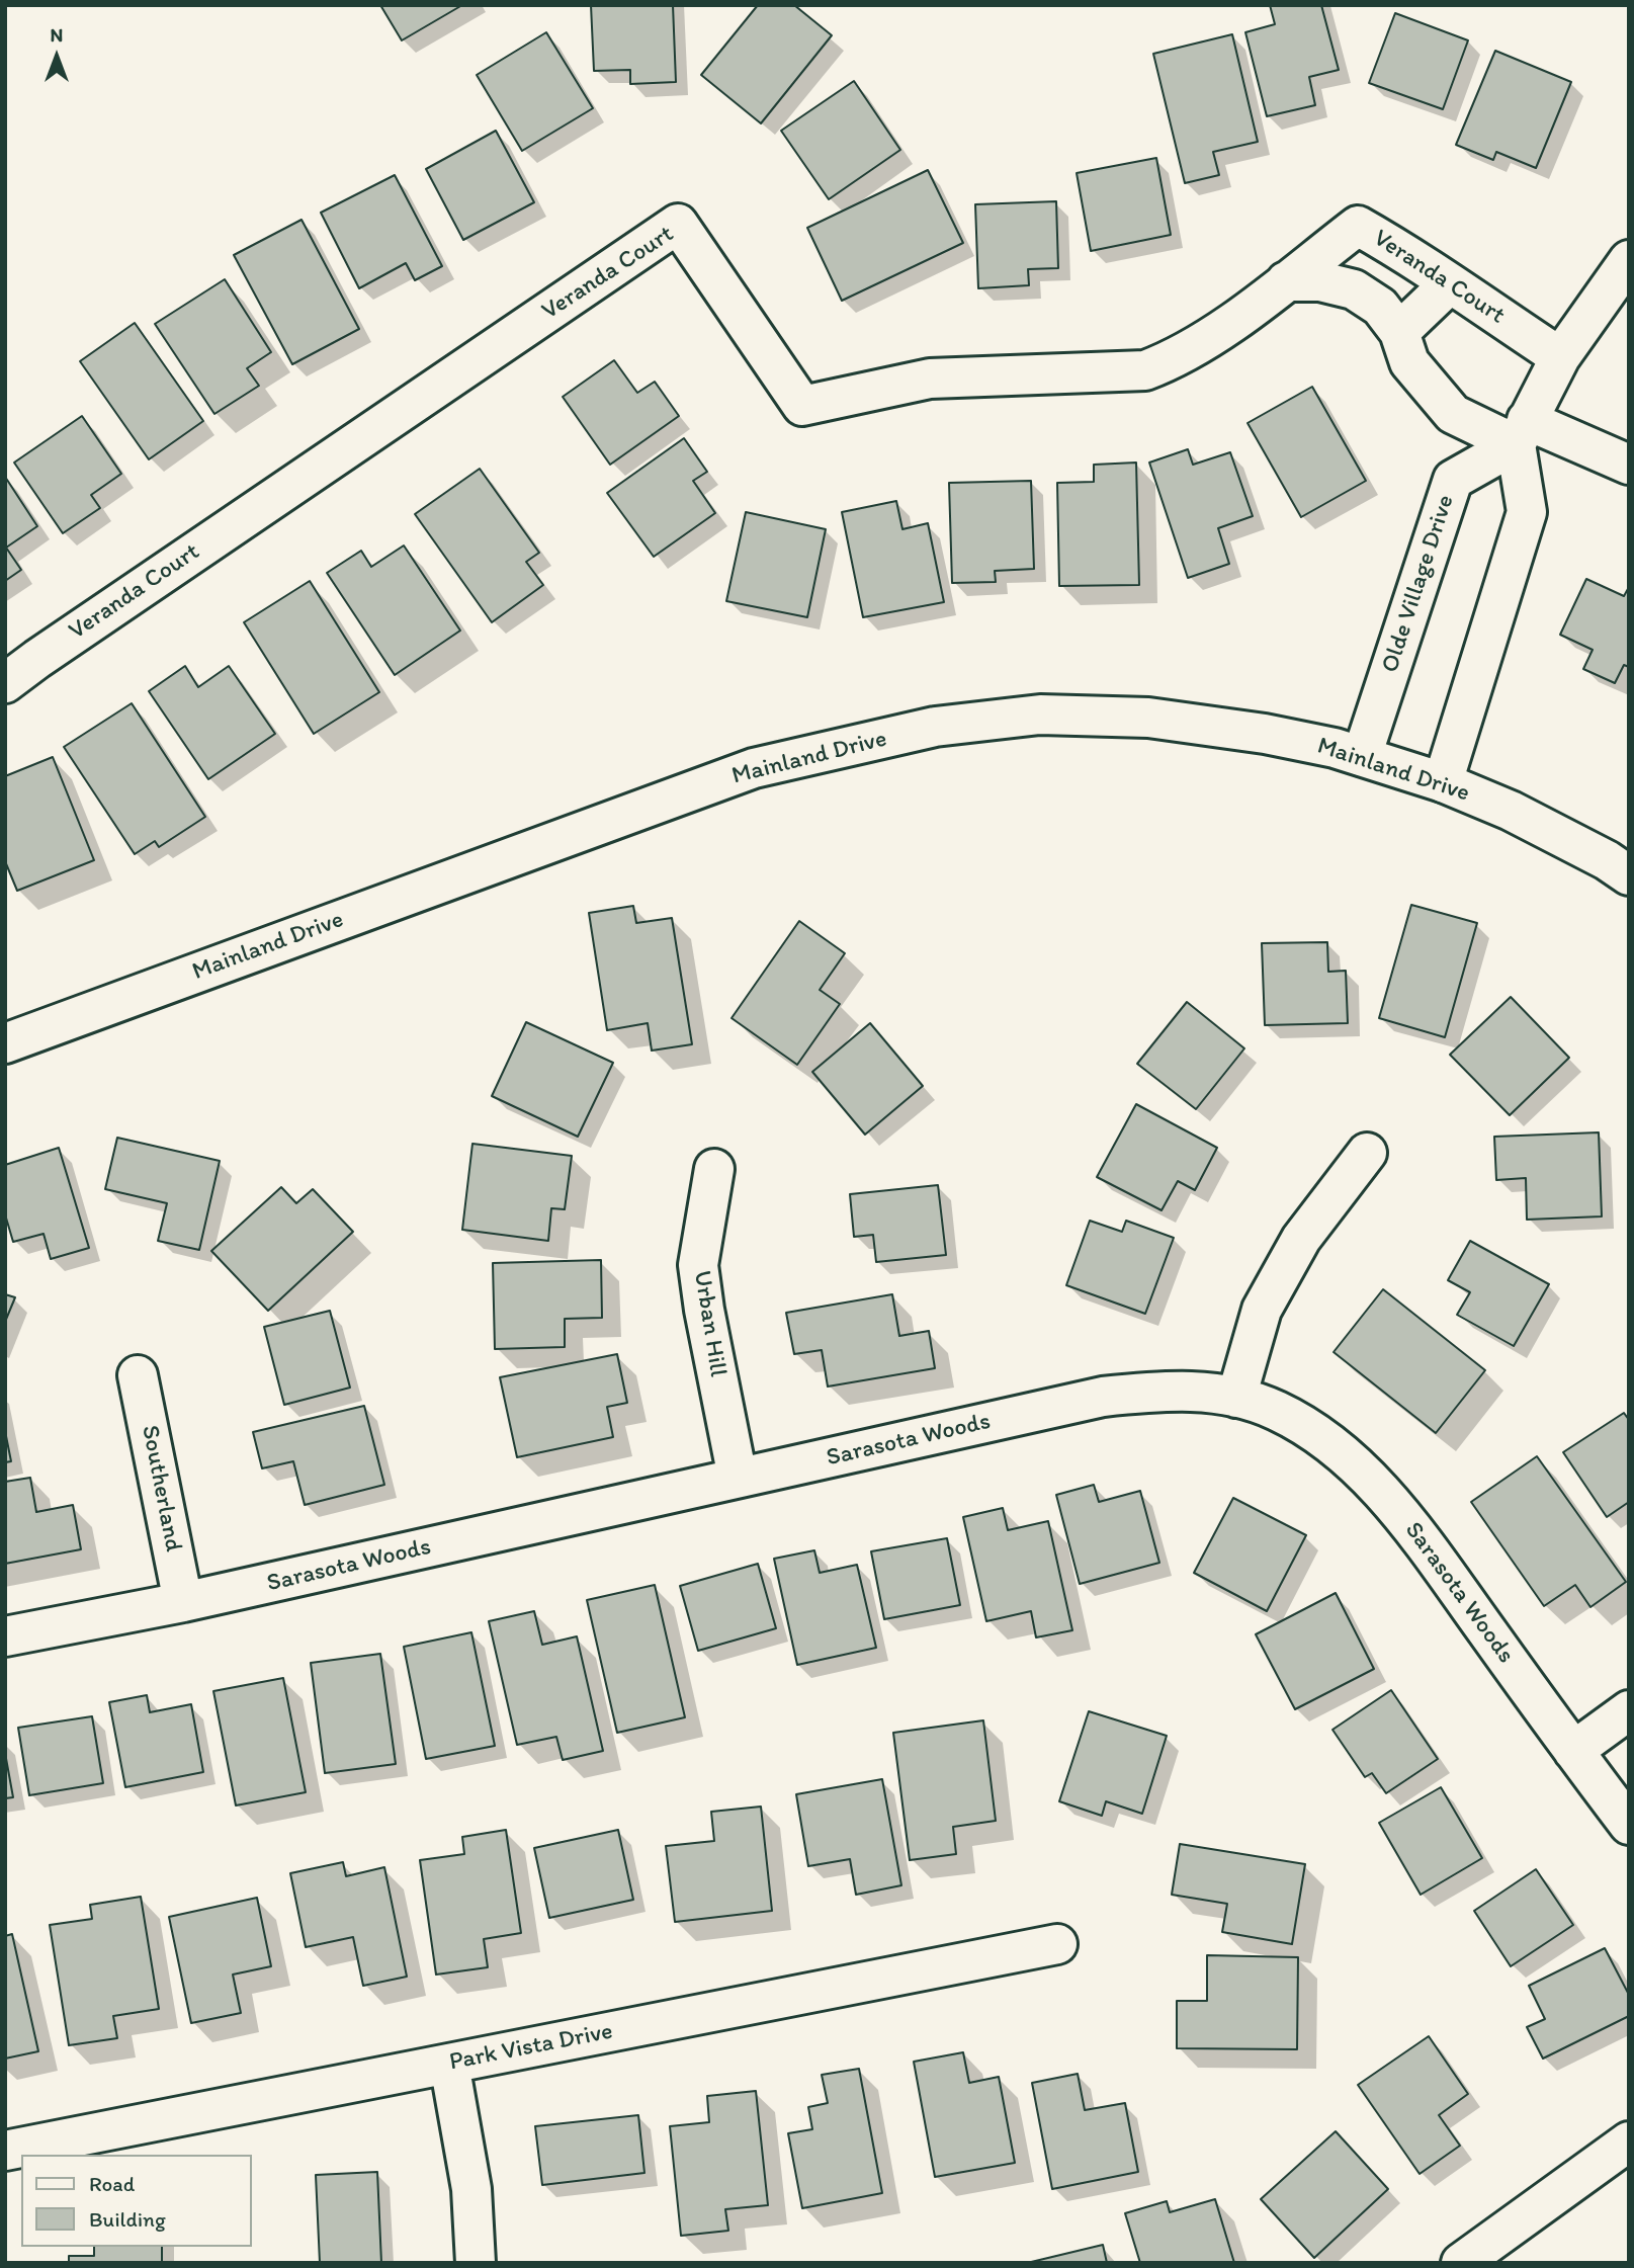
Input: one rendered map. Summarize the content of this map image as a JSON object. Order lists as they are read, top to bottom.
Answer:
{
  "streets": {
    "street": [
      "Veranda Court",
      "Olde Village Drive",
      "Mainland Drive",
      "Urban Hill",
      "Sarasota Woods",
      "Southerland",
      "Park Vista Drive"
    ]
  },
  "crossings": [
    ["Olde Village Drive", "Mainland Drive"],
    ["Urban Hill", "Sarasota Woods"],
    ["Sarasota Woods", "Southerland"]
  ],
  "legend": ["Road", "Building"],
  "north": "top"
}
